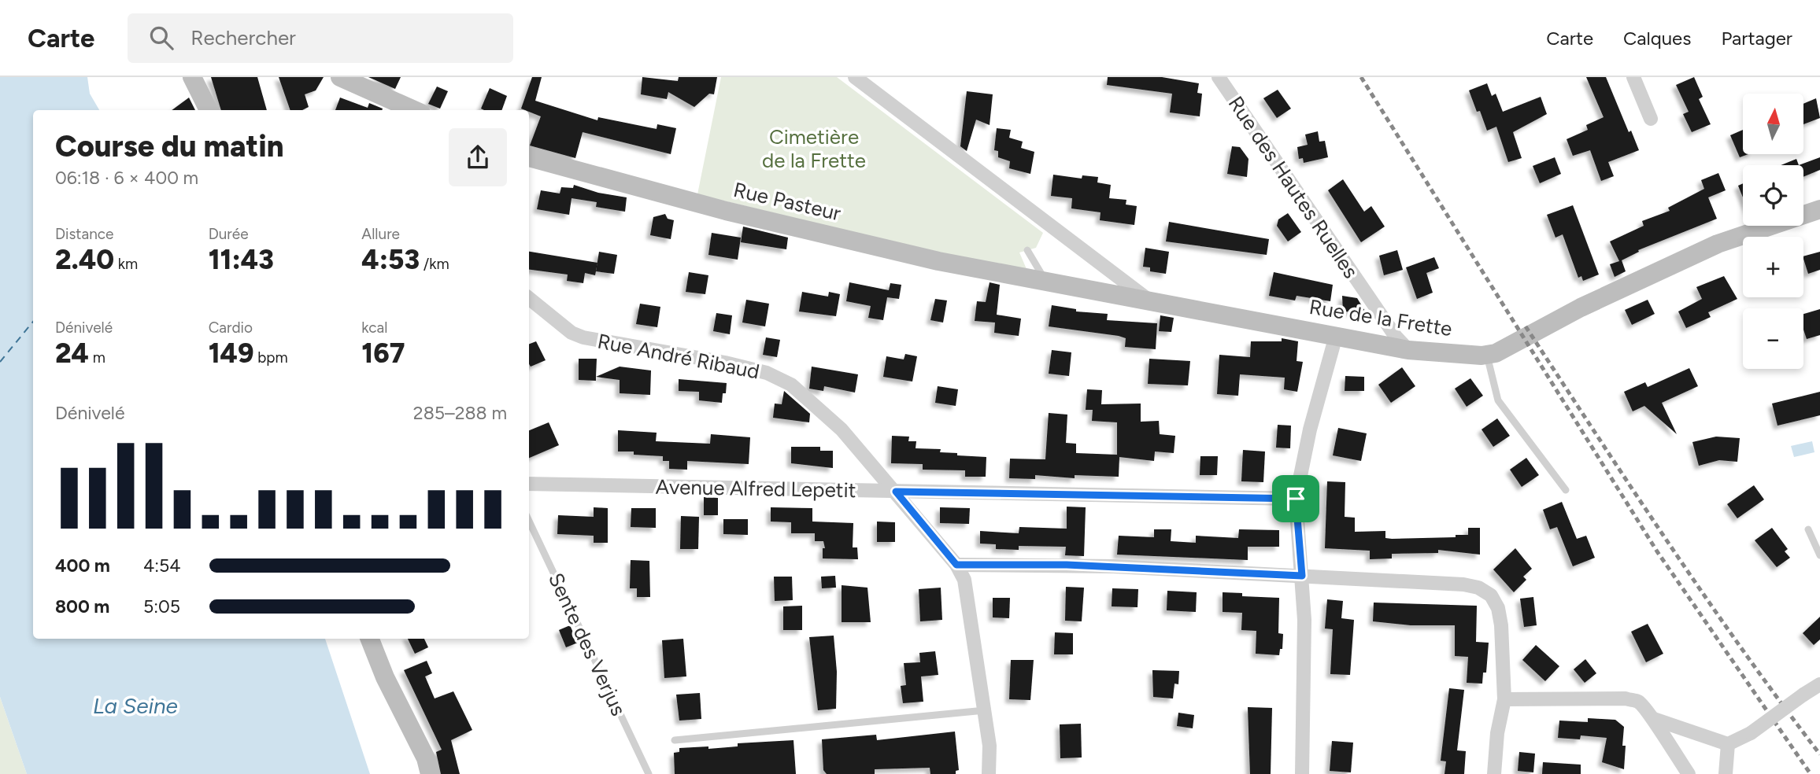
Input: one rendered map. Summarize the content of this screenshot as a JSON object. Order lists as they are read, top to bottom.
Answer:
{
  "streets": {
    "street": [
      "Rue des Hautes Ruelles",
      "Rue Pasteur",
      "Rue de la Frette",
      "Rue André Ribaud",
      "Avenue Alfred Lepetit"
    ],
    "lane": ["Sente des Verjus"]
  },
  "crossings": [
    ["Rue des Hautes Ruelles", "Rue de la Frette"],
    ["Rue Pasteur", "Rue de la Frette"],
    ["Rue André Ribaud", "Avenue Alfred Lepetit"]
  ],
  "water": ["La Seine"],
  "parks": ["Cimetière de la Frette"],
  "north": "top",
  "page": {
    "header": "Carte",
    "search": "Rechercher",
    "nav": ["Carte", "Calques", "Partager"],
    "map_buttons": ["+", "−"],
    "heading": ["Course du matin", "06:18 · 6 × 400 m"],
    "stats": [
      ["Distance", "2.40 km"],
      ["Durée", "11:43"],
      ["Allure", "4:53 /km"],
      ["Dénivelé", "24 m"],
      ["Cardio", "149 bpm"],
      ["kcal", "167"]
    ],
    "chart": ["Dénivelé", "285–288 m"],
    "list": [
      {
        "name": "400 m",
        "note": "4:54"
      },
      {
        "name": "800 m",
        "note": "5:05"
      }
    ]
  }
}
